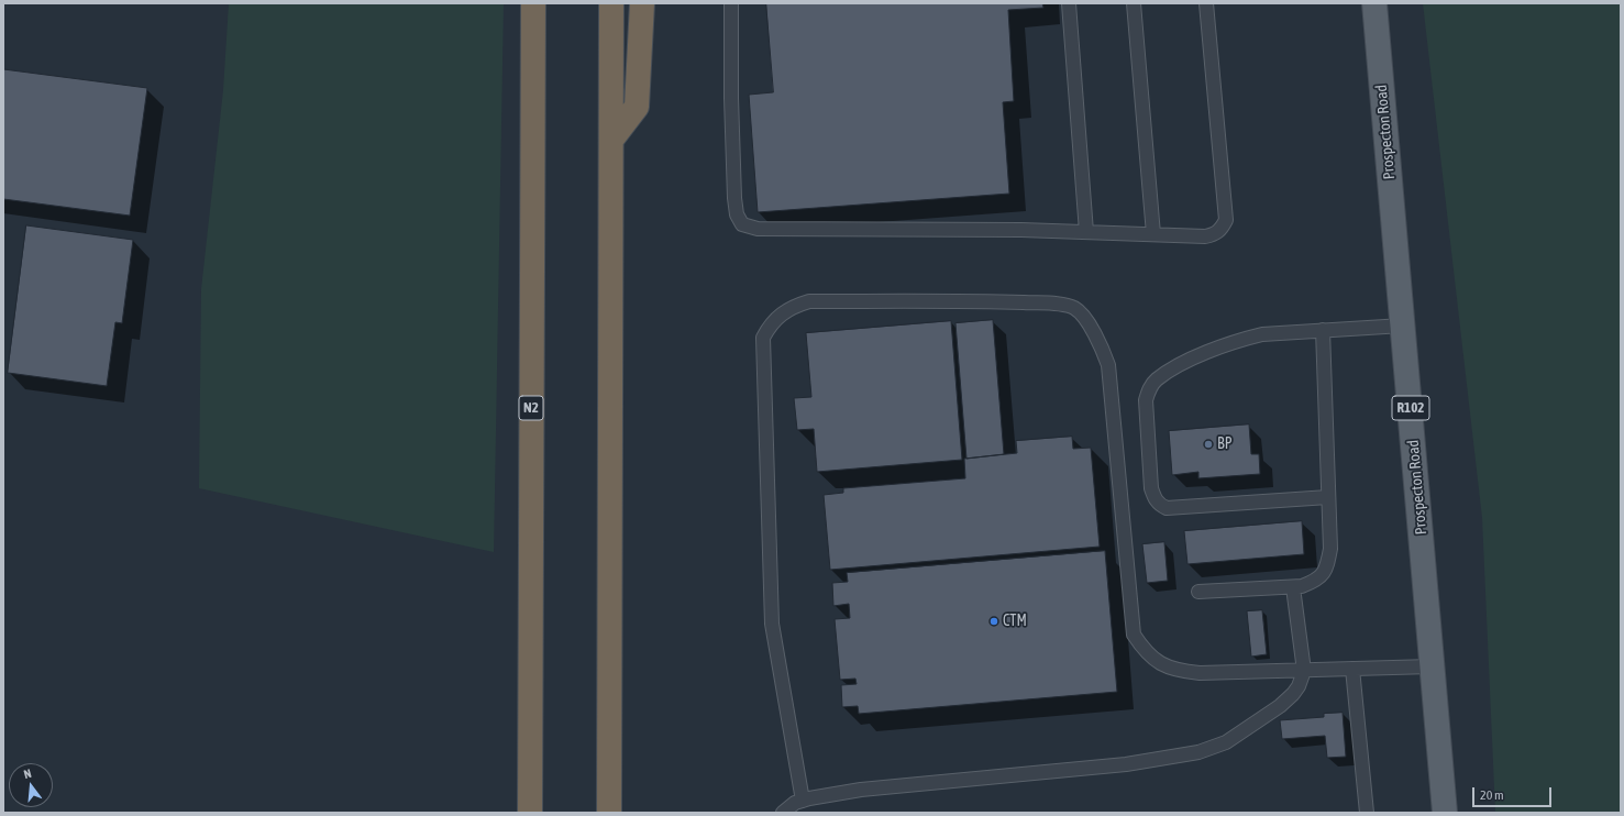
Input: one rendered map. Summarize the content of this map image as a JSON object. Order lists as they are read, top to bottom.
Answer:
{
  "streets": {
    "highway": ["N2"],
    "main road": ["Prospecton Road", "R102"]
  },
  "places": ["BP", "CTM"],
  "scale_bar": "20 m",
  "north": "top"
}
